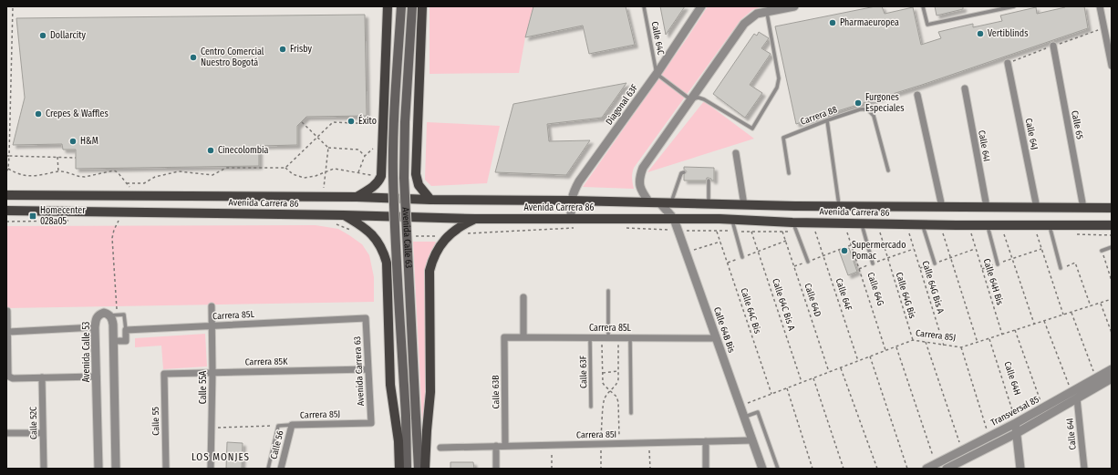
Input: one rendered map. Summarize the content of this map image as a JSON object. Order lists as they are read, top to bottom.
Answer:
{
  "streets": {
    "main road": ["Avenida Carrera 86", "Avenida Calle 63"],
    "street": [
      "Diagonal 63F",
      "Calle 65",
      "Calle 64J",
      "Calle 64I",
      "Carrera 85L",
      "Calle 64B Bis",
      "Carrera 85J",
      "Avenida Calle 53",
      "Carrera 85K",
      "Avenida Carrera 63",
      "Calle 55A",
      "Calle 63B",
      "Transversal 85",
      "Calle 55",
      "Calle 52C",
      "Carrera 85I",
      "Calle 56"
    ],
    "lane": ["Calle 64C", "Carrera 88", "Calle 63F"],
    "path": [
      "Calle 64H Bis",
      "Calle 64G Bis A",
      "Calle 64G",
      "Calle 64F",
      "Calle 64G Bis",
      "Calle 64D",
      "Calle 64C Bis A",
      "Calle 64C Bis",
      "Calle 64H"
    ]
  },
  "crossings": [
    ["Calle 64C", "Diagonal 63F"],
    ["Diagonal 63F", "Avenida Carrera 86"],
    ["Calle 65", "Avenida Carrera 86"],
    ["Calle 64J", "Avenida Carrera 86"],
    ["Calle 64I", "Avenida Carrera 86"],
    ["Calle 64I", "Transversal 85"],
    ["Avenida Carrera 86", "Calle 64B Bis"],
    ["Calle 64H Bis", "Carrera 85J"],
    ["Calle 64G Bis A", "Carrera 85J"],
    ["Calle 64G", "Carrera 85J"],
    ["Calle 64F", "Carrera 85J"],
    ["Calle 64G Bis", "Carrera 85J"],
    ["Calle 64D", "Carrera 85J"],
    ["Calle 64C Bis A", "Carrera 85J"],
    ["Calle 64C Bis", "Carrera 85J"],
    ["Carrera 85L", "Calle 64B Bis"],
    ["Carrera 85L", "Avenida Carrera 63"],
    ["Carrera 85L", "Calle 63F"],
    ["Carrera 85L", "Calle 55A"],
    ["Carrera 85L", "Calle 63B"],
    ["Calle 64B Bis", "Carrera 85J"],
    ["Calle 64B Bis", "Carrera 85I"],
    ["Carrera 85J", "Avenida Carrera 63"],
    ["Carrera 85J", "Calle 64H"],
    ["Carrera 85J", "Calle 56"],
    ["Carrera 85K", "Avenida Carrera 63"],
    ["Carrera 85K", "Calle 55A"],
    ["Carrera 85K", "Calle 55"],
    ["Calle 64H", "Transversal 85"],
    ["Calle 63B", "Carrera 85I"]
  ],
  "districts": ["LOS MONJES"],
  "places": {
    "other": [
      "Pharmaeuropea",
      "Vertiblinds",
      "Dollarcity",
      "Frisby",
      "Centro Comercial Nuestro Bogotá",
      "Furgones Especiales",
      "Crepes & Waffles",
      "Éxito",
      "H&M",
      "Cinecolombia",
      "Supermercado Pomac"
    ],
    "transit": ["Homecenter 028a05"]
  }
}
